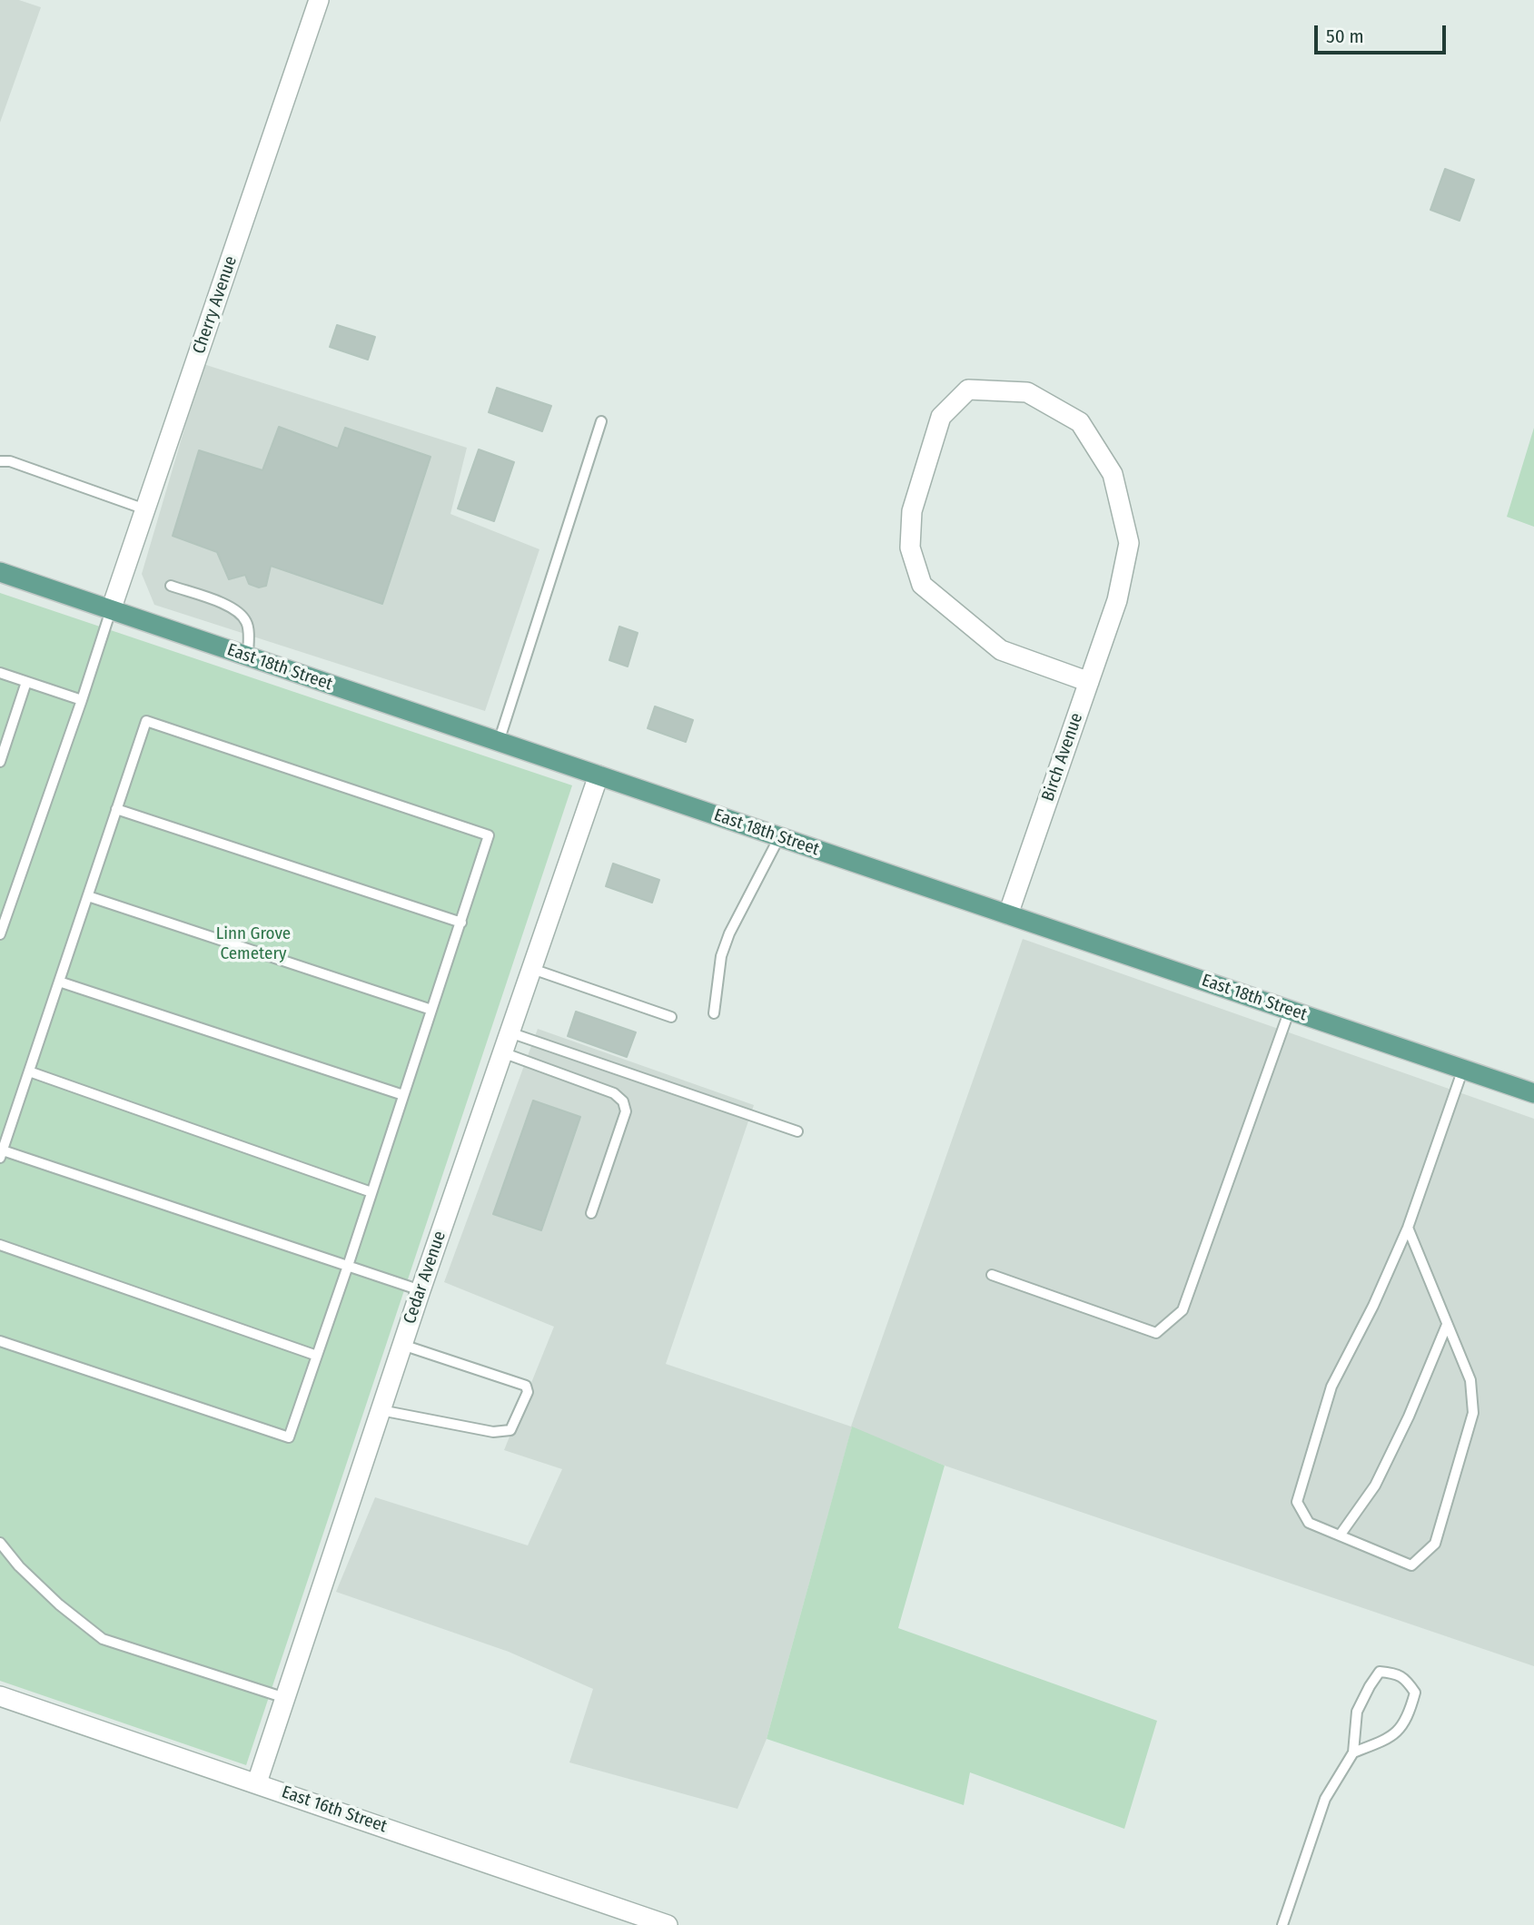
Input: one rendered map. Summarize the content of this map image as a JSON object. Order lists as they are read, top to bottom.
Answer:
{
  "streets": {
    "main road": ["East 18th Street"],
    "street": [
      "Cherry Avenue",
      "Birch Avenue",
      "Cedar Avenue",
      "East 16th Street"
    ]
  },
  "crossings": [
    ["Cherry Avenue", "East 18th Street"],
    ["East 18th Street", "Birch Avenue"],
    ["East 18th Street", "Cedar Avenue"],
    ["Cedar Avenue", "East 16th Street"]
  ],
  "parks": ["Linn Grove Cemetery"],
  "scale_bar": "50 m"
}
